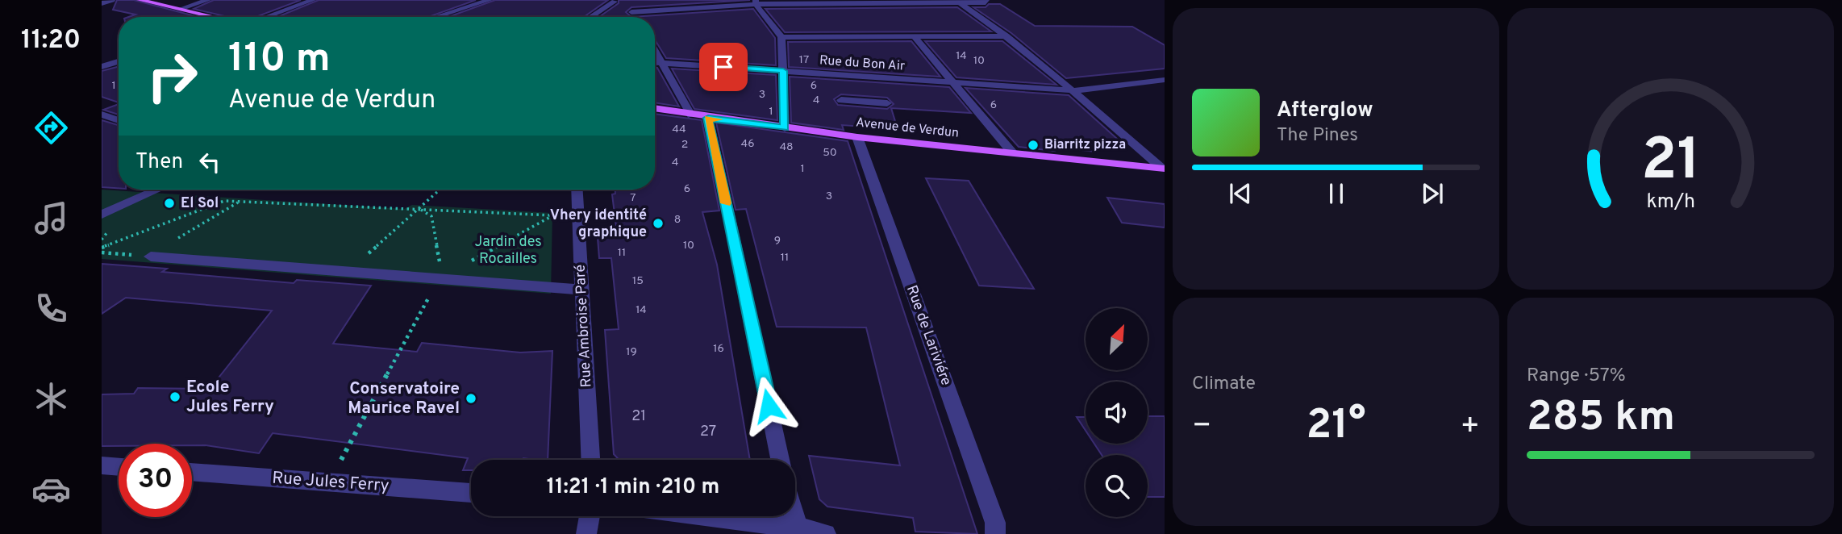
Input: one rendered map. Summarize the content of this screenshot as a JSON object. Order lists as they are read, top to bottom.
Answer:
{
  "streets": {
    "main road": ["Avenue de Verdun"],
    "street": [
      "Rue du Bon Air",
      "Rue Ambroise Paré",
      "Rue de Lariviére",
      "Rue Jules Ferry"
    ]
  },
  "crossings": [
    ["Avenue de Verdun", "Rue de Lariviére"]
  ],
  "parks": ["Jardin des Rocailles"],
  "places": [
    "Biarritz pizza",
    "El Sol",
    "Vhery identité graphique",
    "Ecole Jules Ferry",
    "Conservatoire Maurice Ravel"
  ],
  "house_numbers": [
    "14",
    "17",
    "10",
    "1",
    "6",
    "3",
    "4",
    "6",
    "1",
    "44",
    "46",
    "2",
    "48",
    "50",
    "4",
    "1",
    "6",
    "3",
    "7",
    "8",
    "9",
    "10",
    "11",
    "11",
    "15",
    "14",
    "16",
    "19",
    "21",
    "27"
  ],
  "north": "top right",
  "page": {
    "tabs": "11:20",
    "turn": ["110 m", "Avenue de Verdun"],
    "song": ["Afterglow", "The Pines"],
    "then": "Then",
    "tile": [
      "Climate",
      ["Range · 57%", "285 km"]
    ],
    "heat": ["−", "21°", "+"],
    "limit": "30",
    "trip": "11:21 · 1 min · 210 m",
    "gauge": ["21", "km/h"]
  }
}
